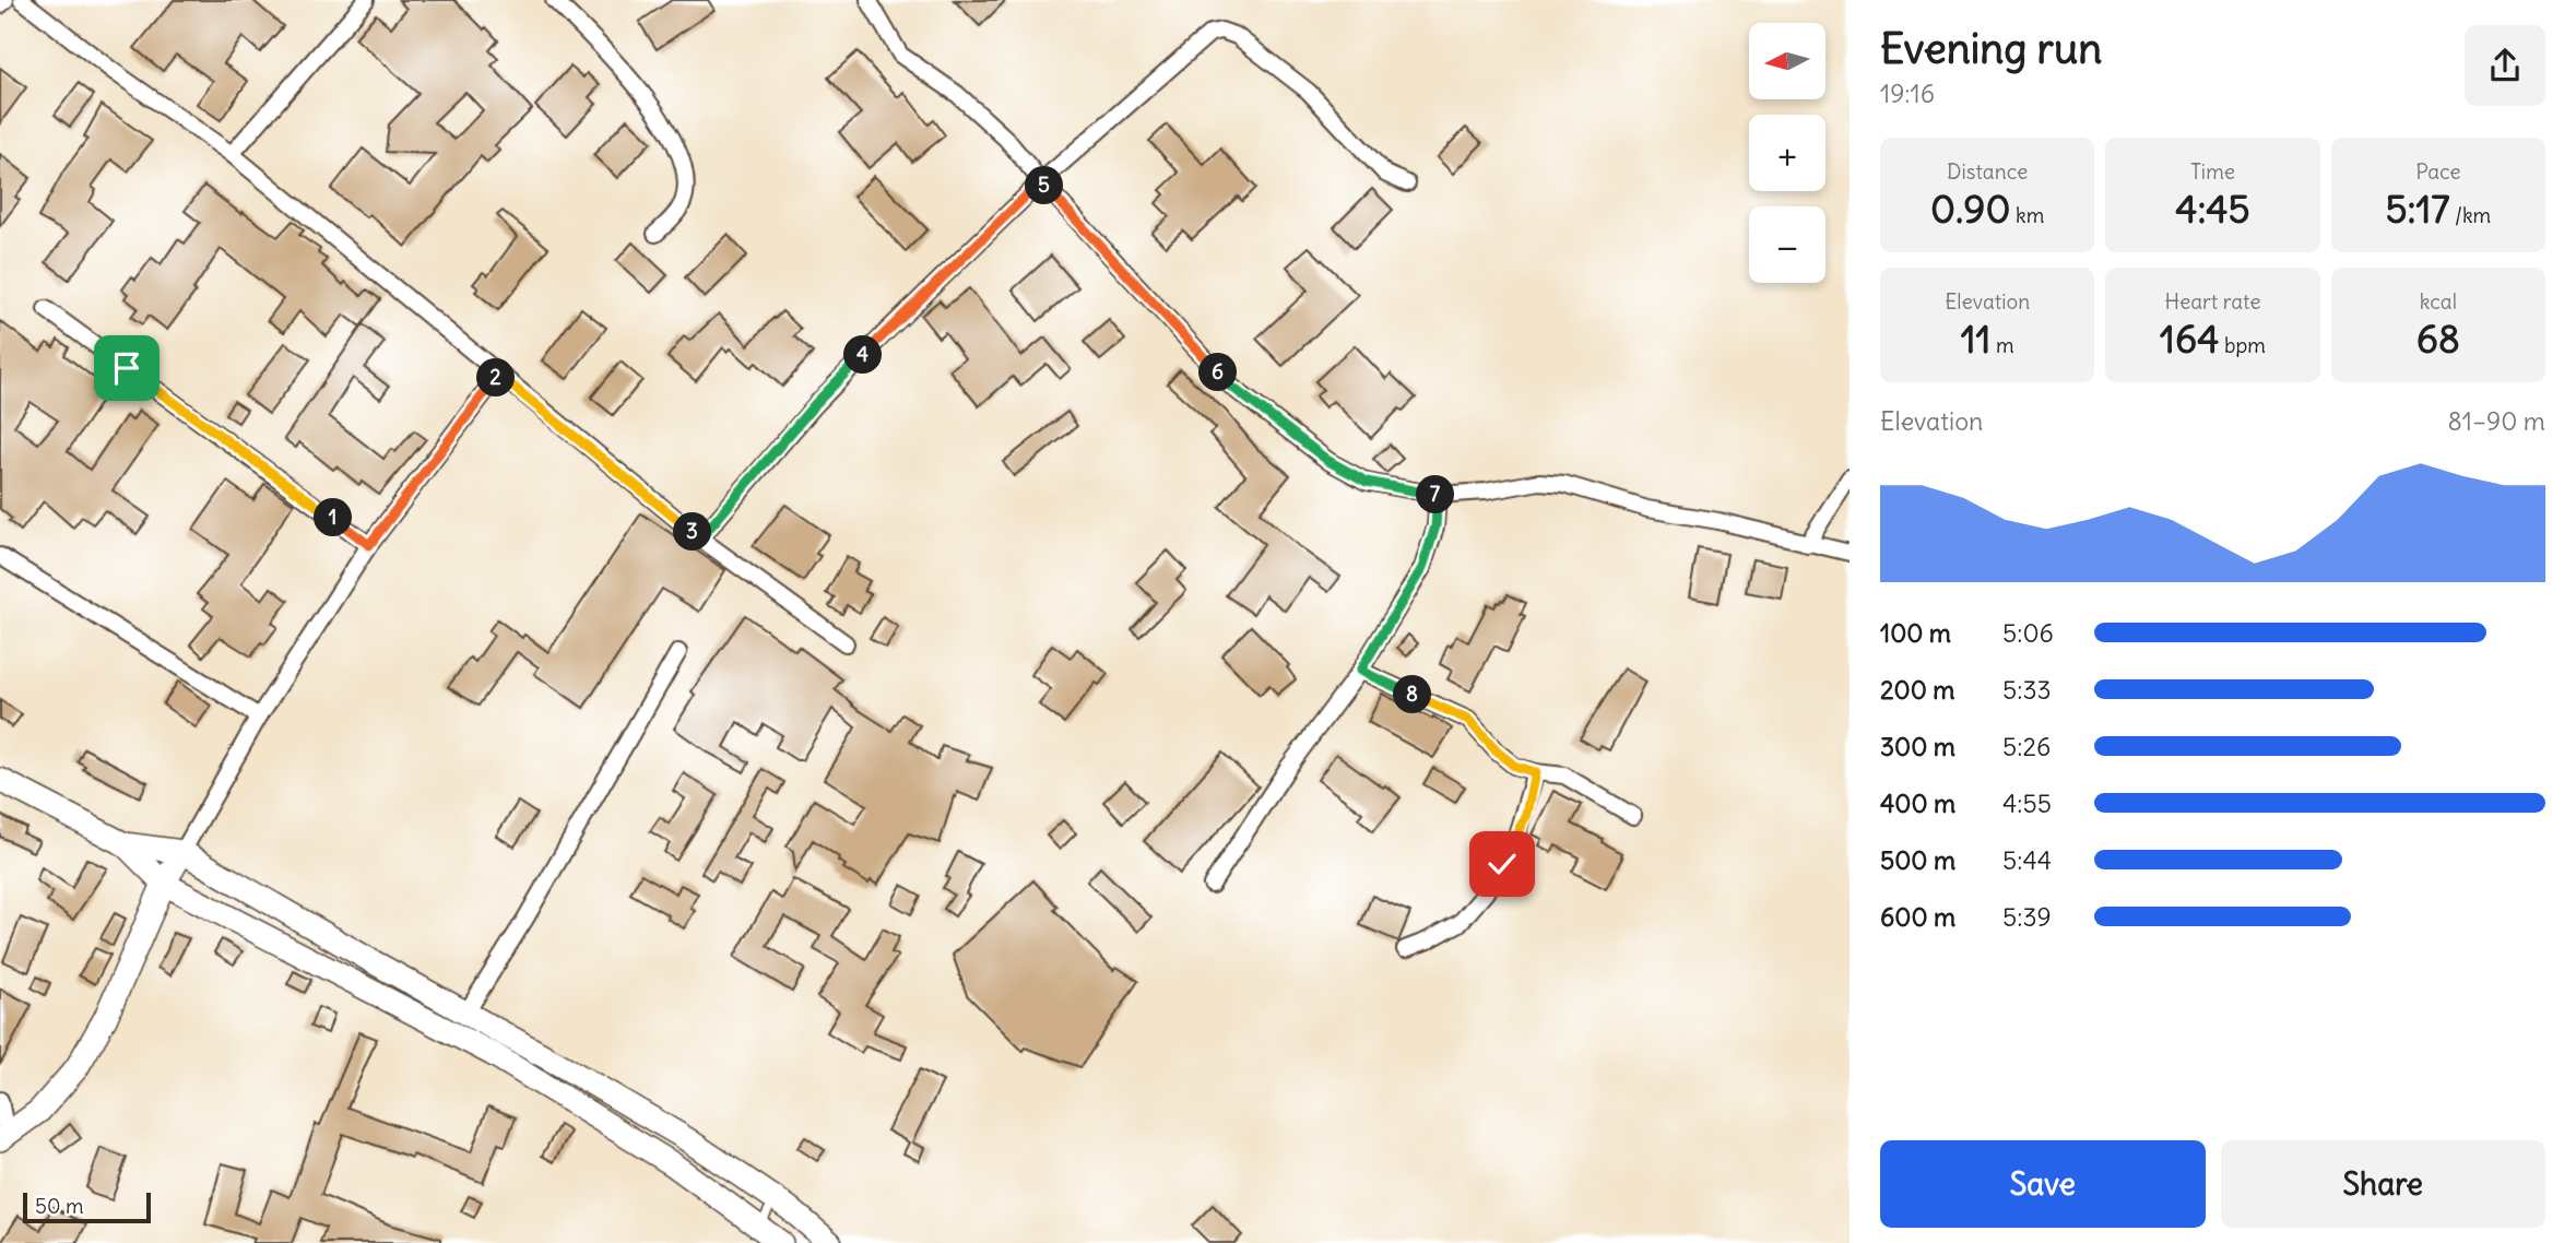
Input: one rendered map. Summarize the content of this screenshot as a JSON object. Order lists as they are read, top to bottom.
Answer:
{
  "scale_bar": "50 m",
  "north": "left",
  "page": {
    "heading": ["Evening run", "19:16"],
    "map_buttons": ["+", "−"],
    "stats": [
      ["Distance", "0.90 km"],
      ["Time", "4:45"],
      ["Pace", "5:17 /km"],
      ["Elevation", "11 m"],
      ["Heart rate", "164 bpm"],
      ["kcal", "68"]
    ],
    "pins": [
      "5",
      "4",
      "6",
      "2",
      "7",
      "1",
      "3",
      "8"
    ],
    "chart": ["Elevation", "81–90 m"],
    "list": [
      {
        "name": "100 m",
        "note": "5:06"
      },
      {
        "name": "200 m",
        "note": "5:33"
      },
      {
        "name": "300 m",
        "note": "5:26"
      },
      {
        "name": "400 m",
        "note": "4:55"
      },
      {
        "name": "500 m",
        "note": "5:44"
      },
      {
        "name": "600 m",
        "note": "5:39"
      }
    ],
    "buttons": ["Save", "Share"],
    "scale": "50 m"
  }
}
